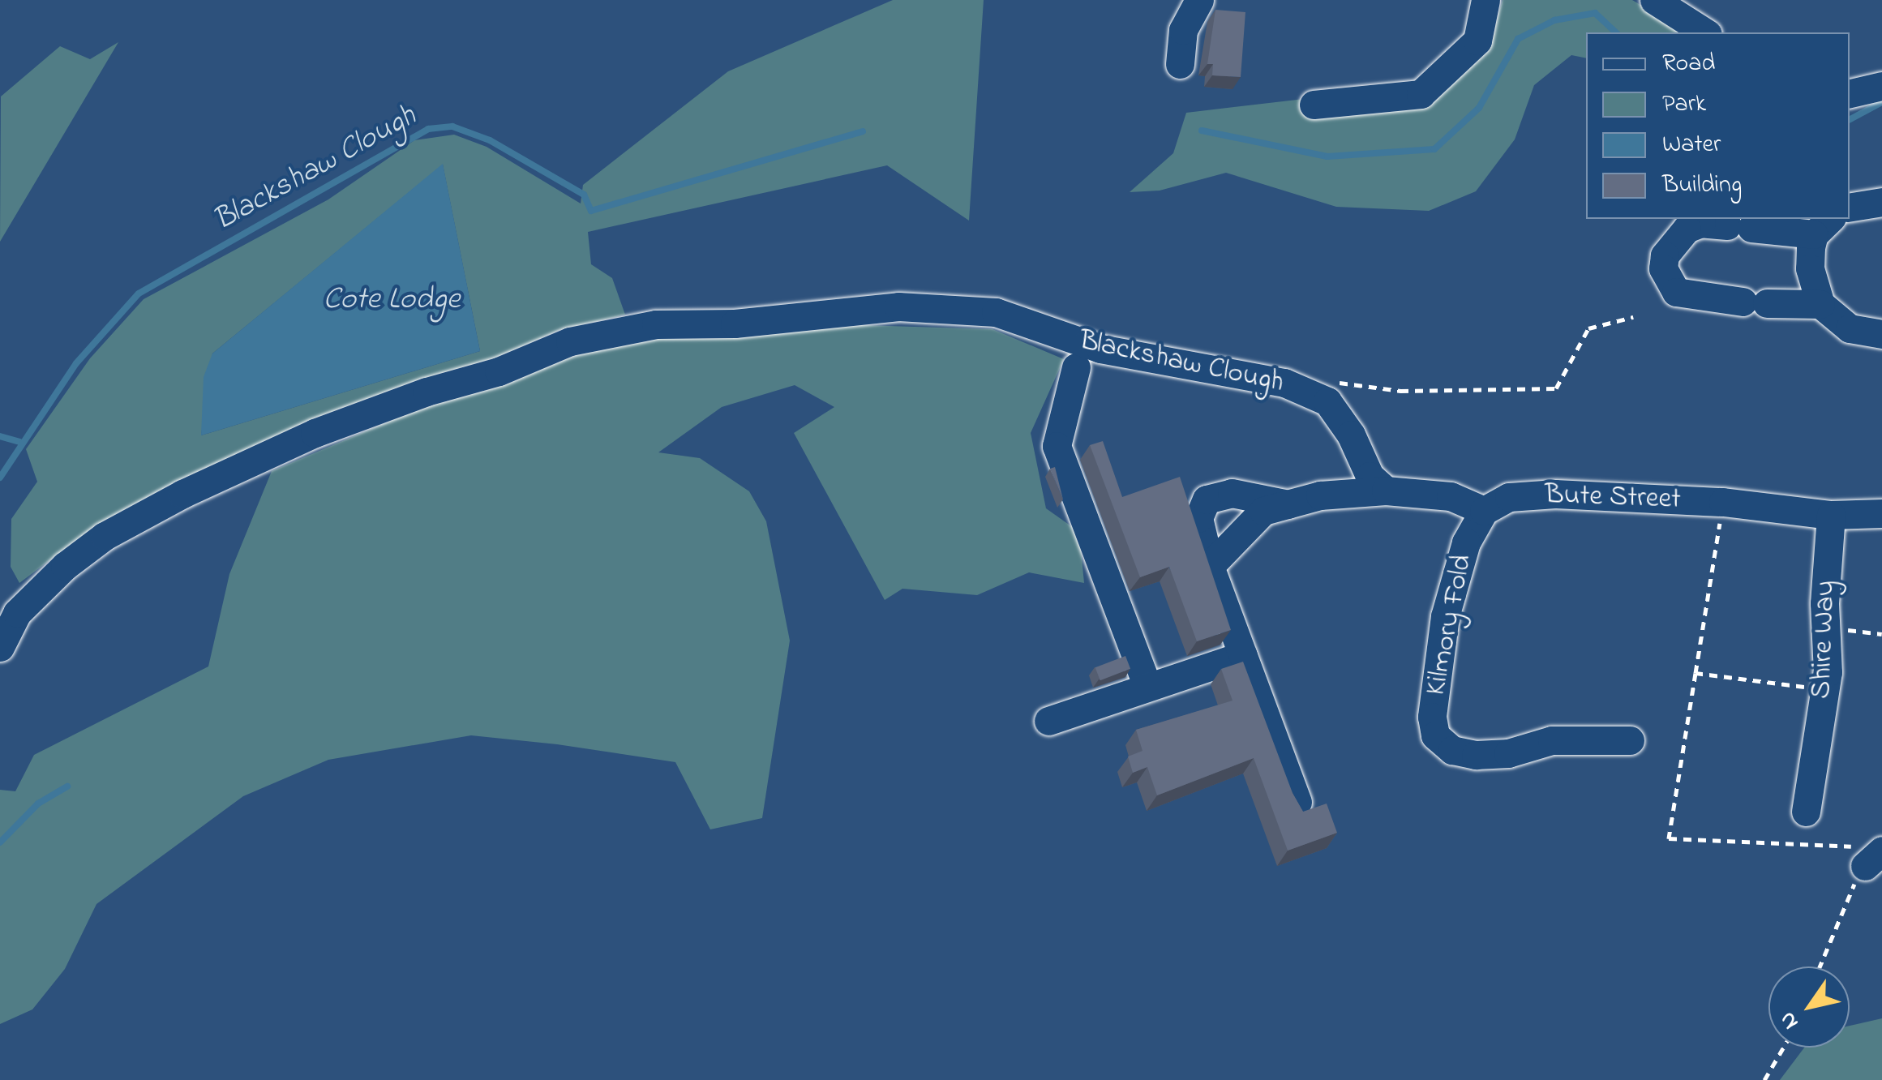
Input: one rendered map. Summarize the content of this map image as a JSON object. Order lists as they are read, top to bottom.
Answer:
{
  "streets": {
    "street": [
      "Blackshaw Clough",
      "Bute Street",
      "Kilmory Fold",
      "Shire Way"
    ]
  },
  "crossings": [
    ["Bute Street", "Kilmory Fold"],
    ["Bute Street", "Shire Way"]
  ],
  "water": ["Blackshaw Clough", "Cote Lodge"],
  "legend": [
    "Road",
    "Park",
    "Water",
    "Building"
  ],
  "north": "bottom left"
}
